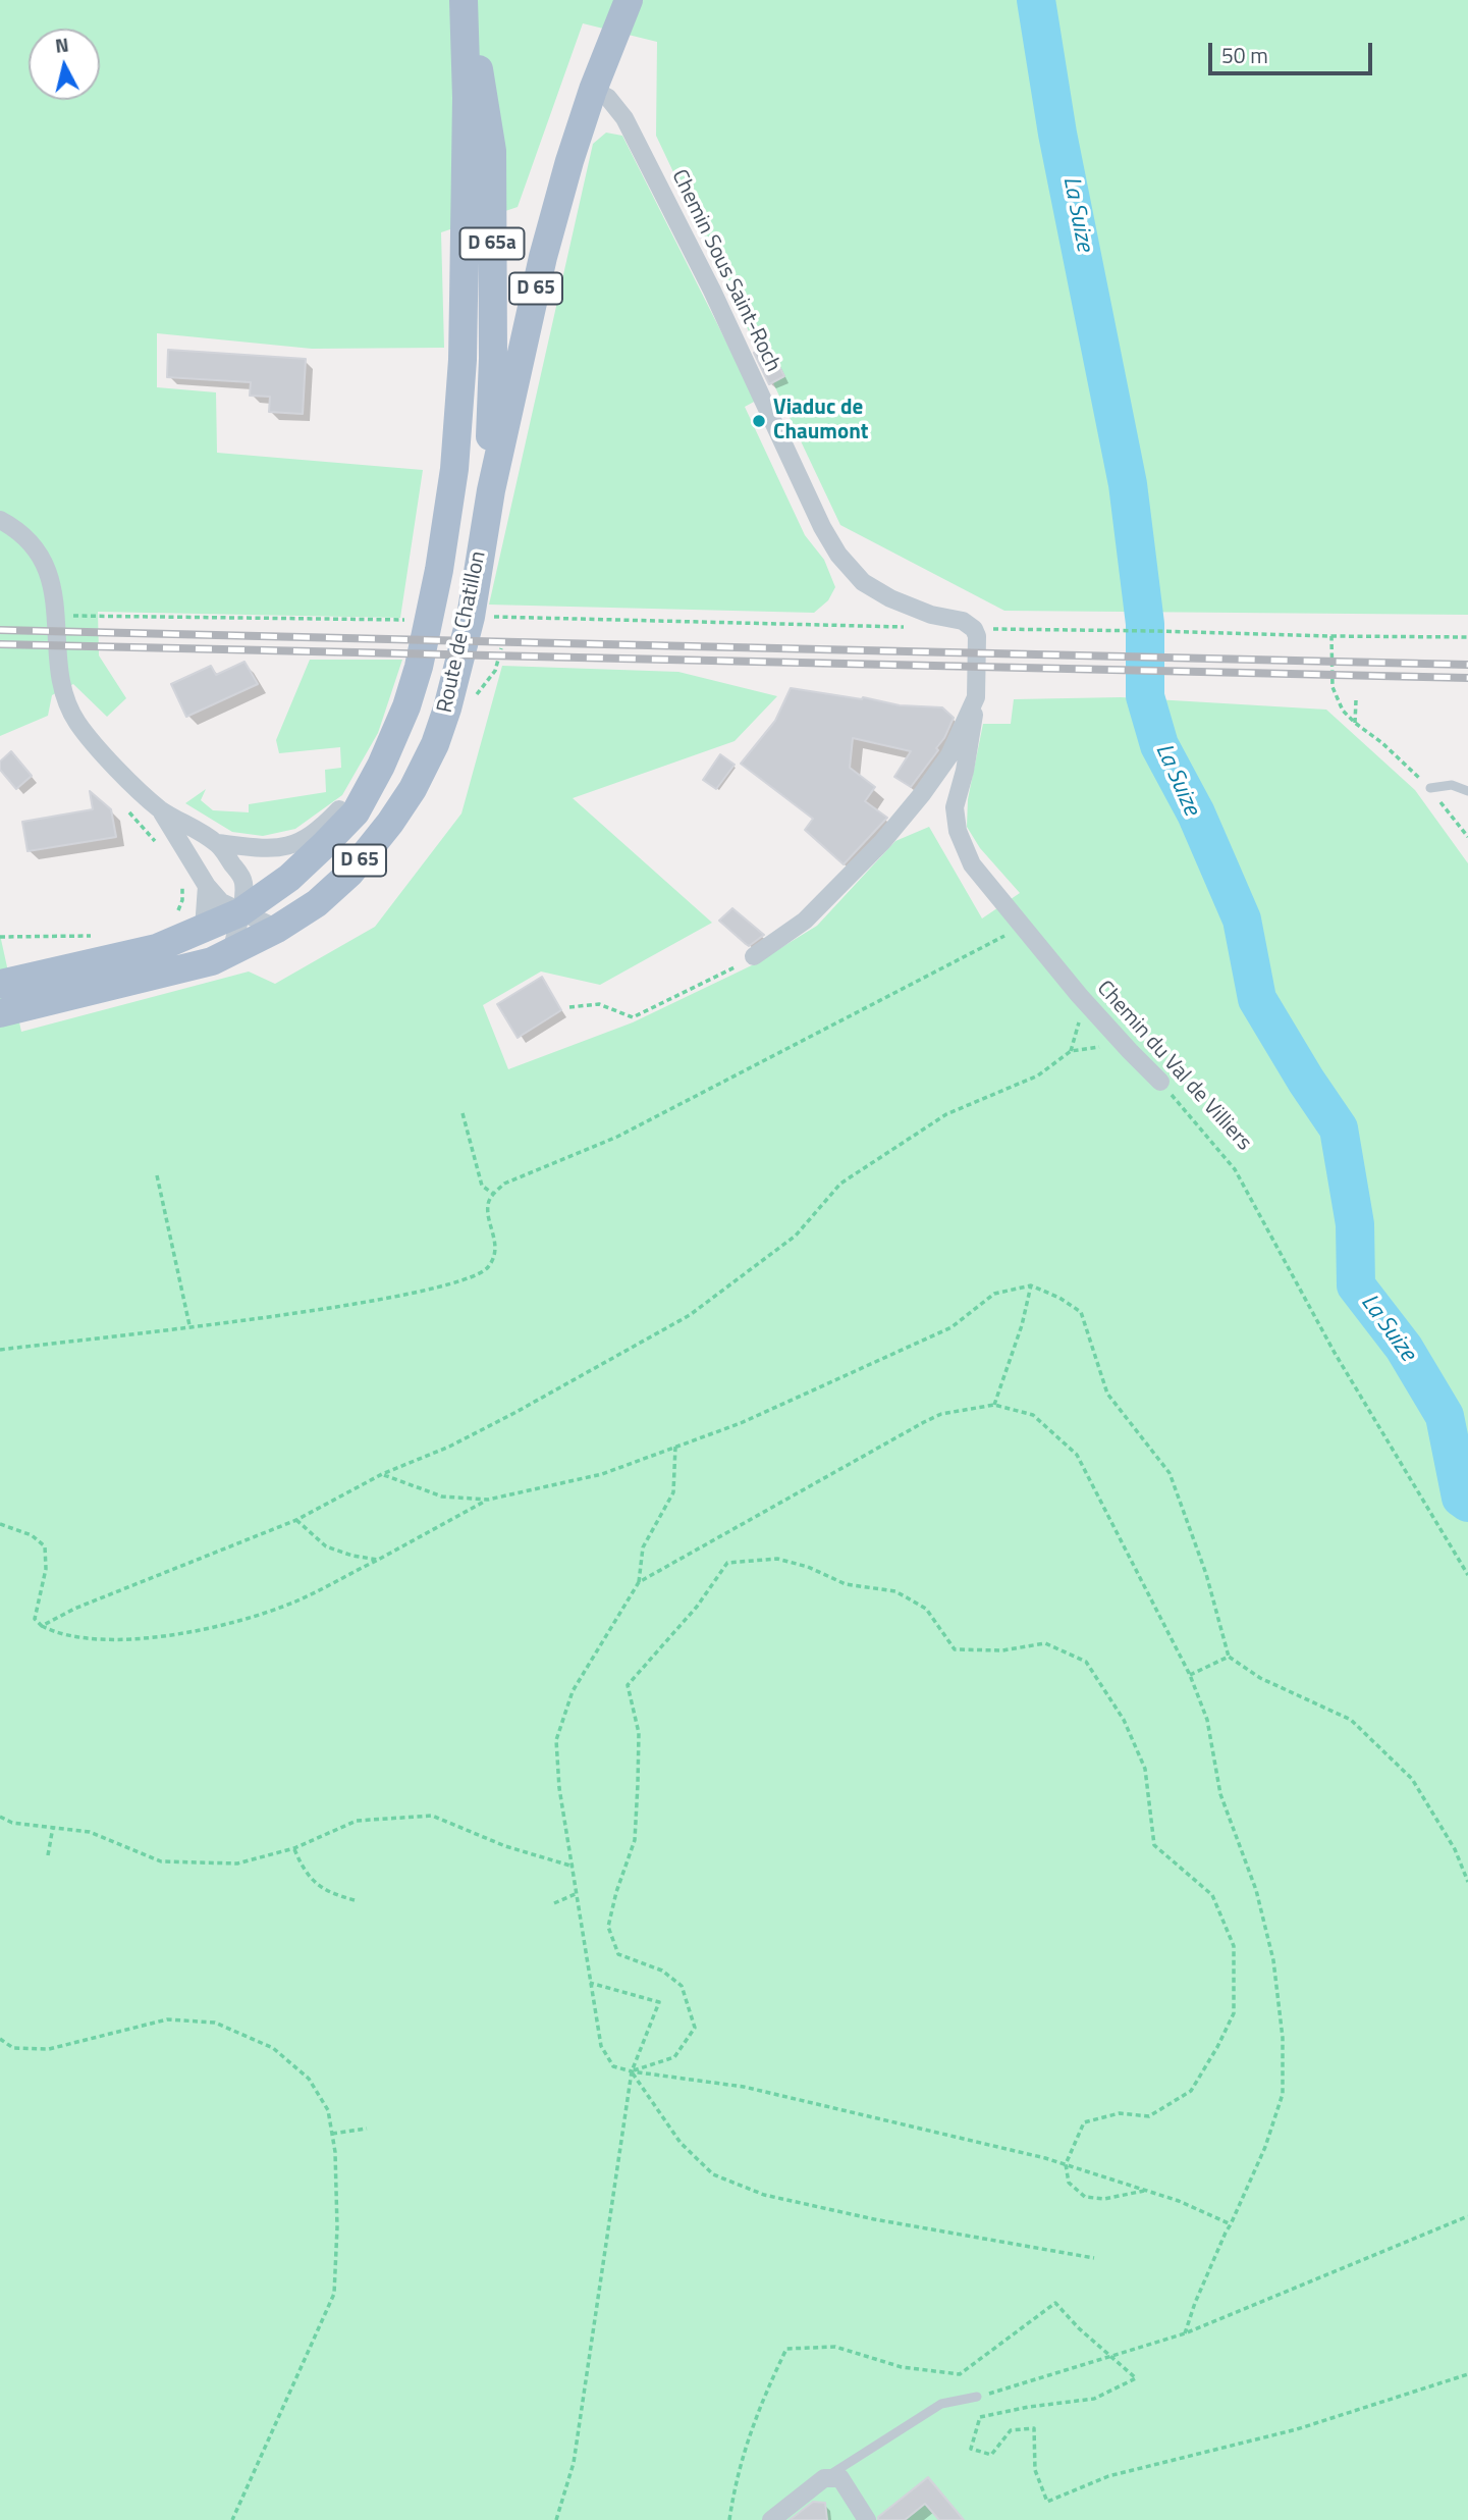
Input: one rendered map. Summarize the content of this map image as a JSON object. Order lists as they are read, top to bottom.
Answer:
{
  "streets": {
    "main road": ["D 65a", "D 65", "Route de Chatillon"],
    "street": ["Chemin Sous Saint-Roch", "Chemin du Val de Villiers"]
  },
  "crossings": [
    ["D 65a", "Route de Chatillon"],
    ["Chemin Sous Saint-Roch", "Route de Chatillon"]
  ],
  "water": ["La Suize"],
  "places": ["Viaduc de Chaumont"],
  "scale_bar": "50 m",
  "north": "top"
}
